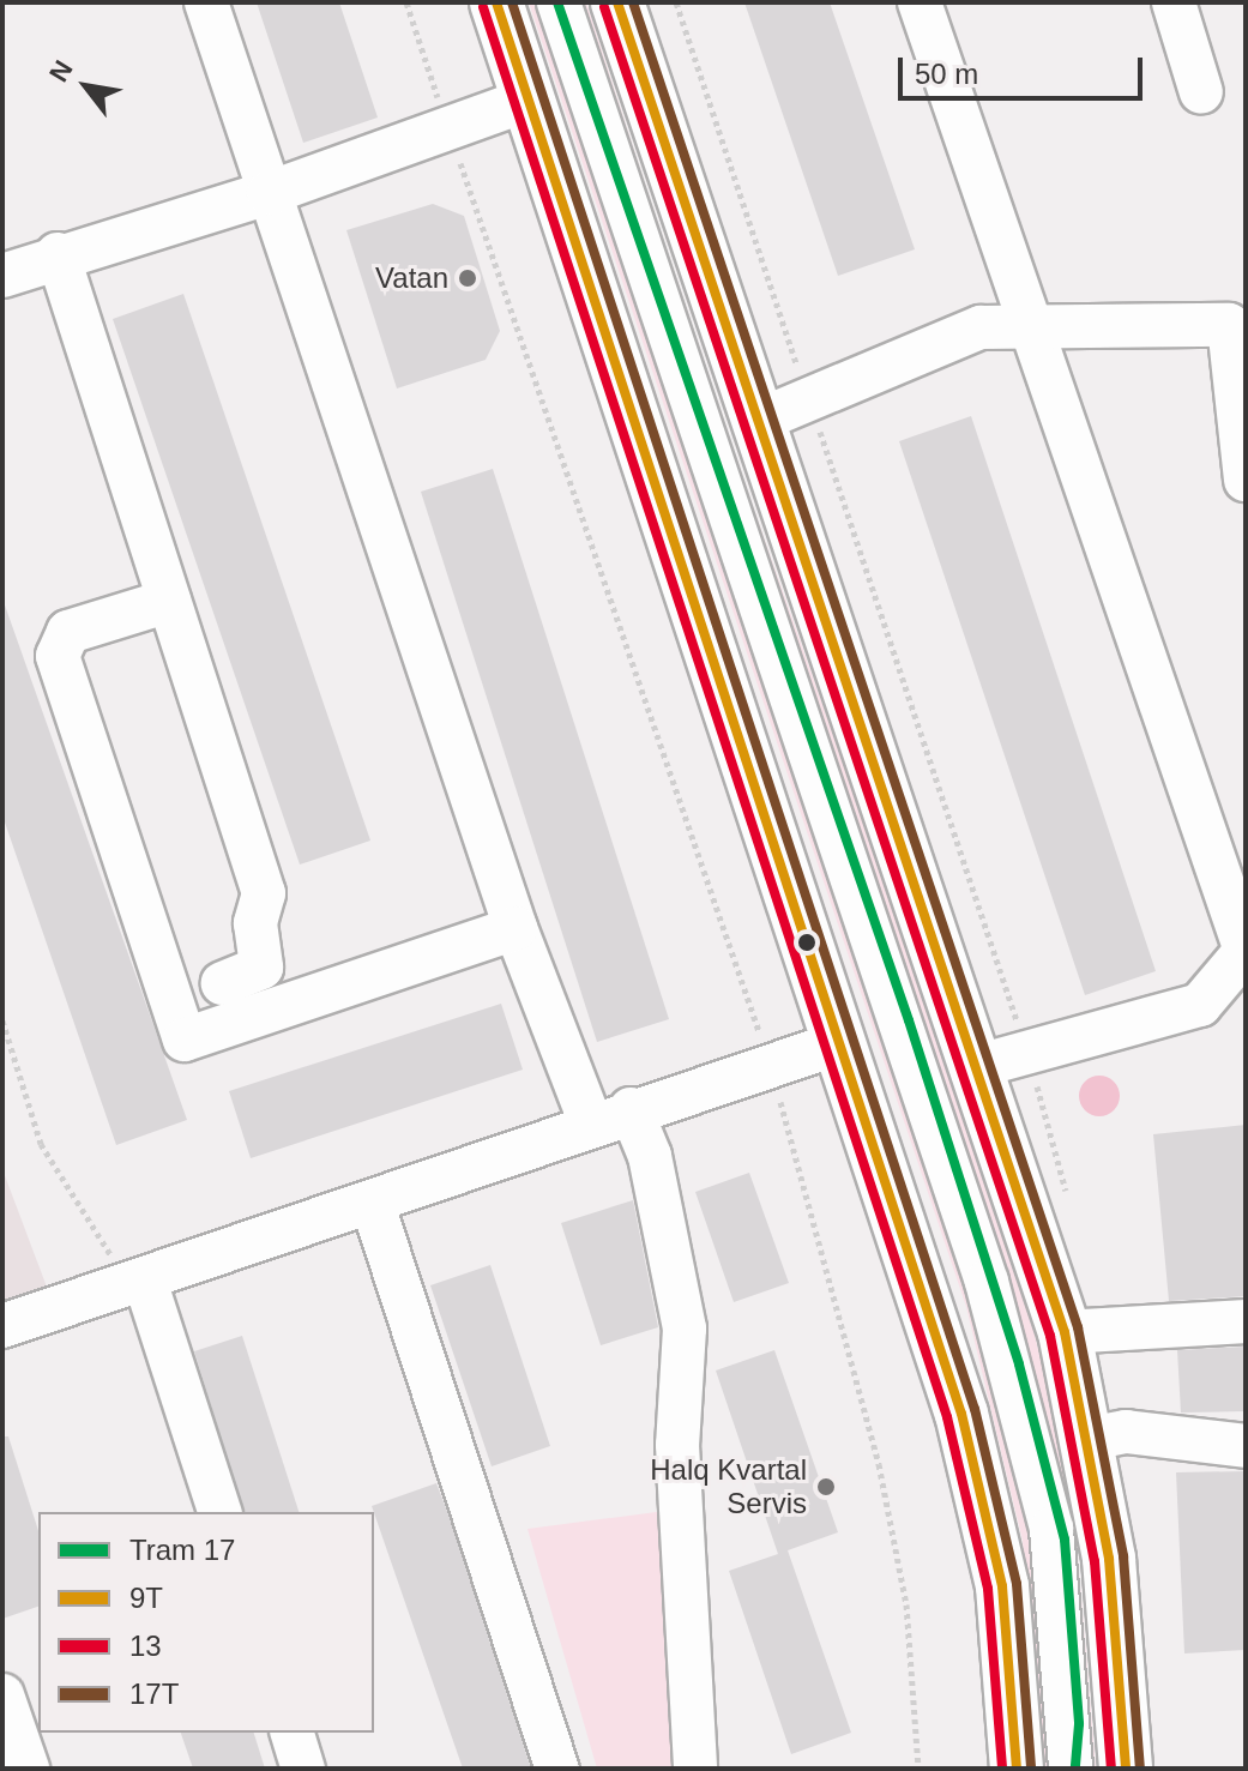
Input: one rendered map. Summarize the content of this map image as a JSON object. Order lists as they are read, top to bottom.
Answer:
{
  "places": ["Vatan", "Halq Kvartal Servis"],
  "lines": [
    "tram line 17",
    "transit line 9Т",
    "transit line 17T",
    "transit line 13"
  ],
  "legend": [
    "Tram 17",
    "9Т",
    "13",
    "17T"
  ],
  "scale_bar": "50 m",
  "north": "top left"
}
